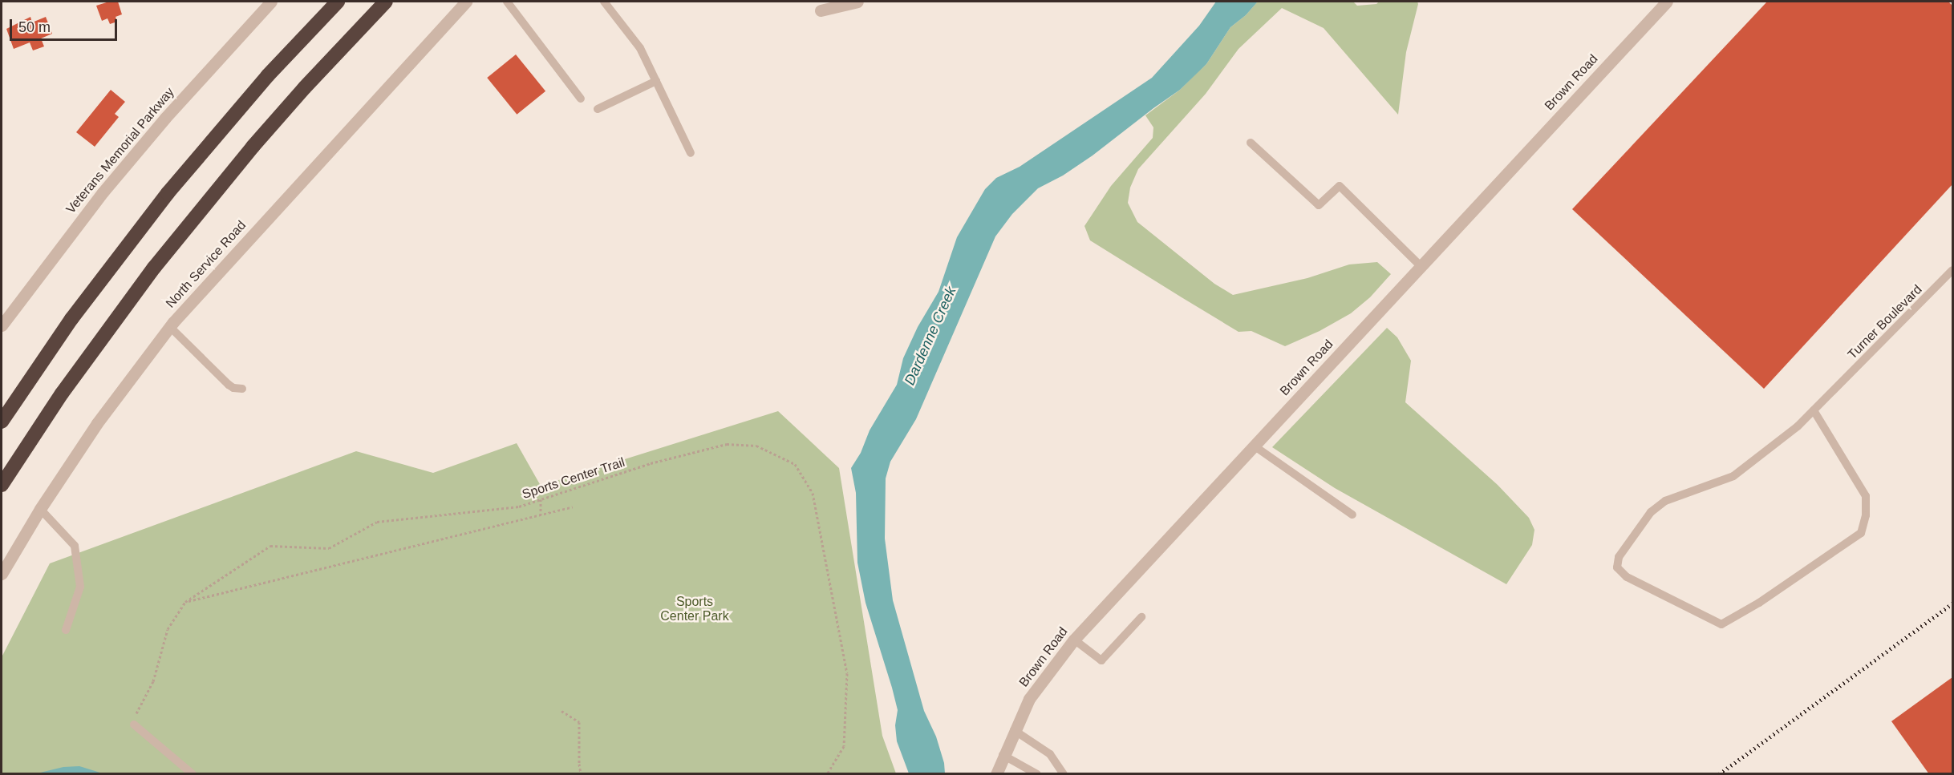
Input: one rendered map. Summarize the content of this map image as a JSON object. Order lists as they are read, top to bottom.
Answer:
{
  "streets": {
    "street": ["Brown Road", "Veterans Memorial Parkway", "North Service Road"],
    "lane": ["Turner Boulevard"],
    "path": ["Sports Center Trail"]
  },
  "water": ["Dardenne Creek"],
  "parks": ["Sports Center Park"],
  "scale_bar": "50 m"
}
